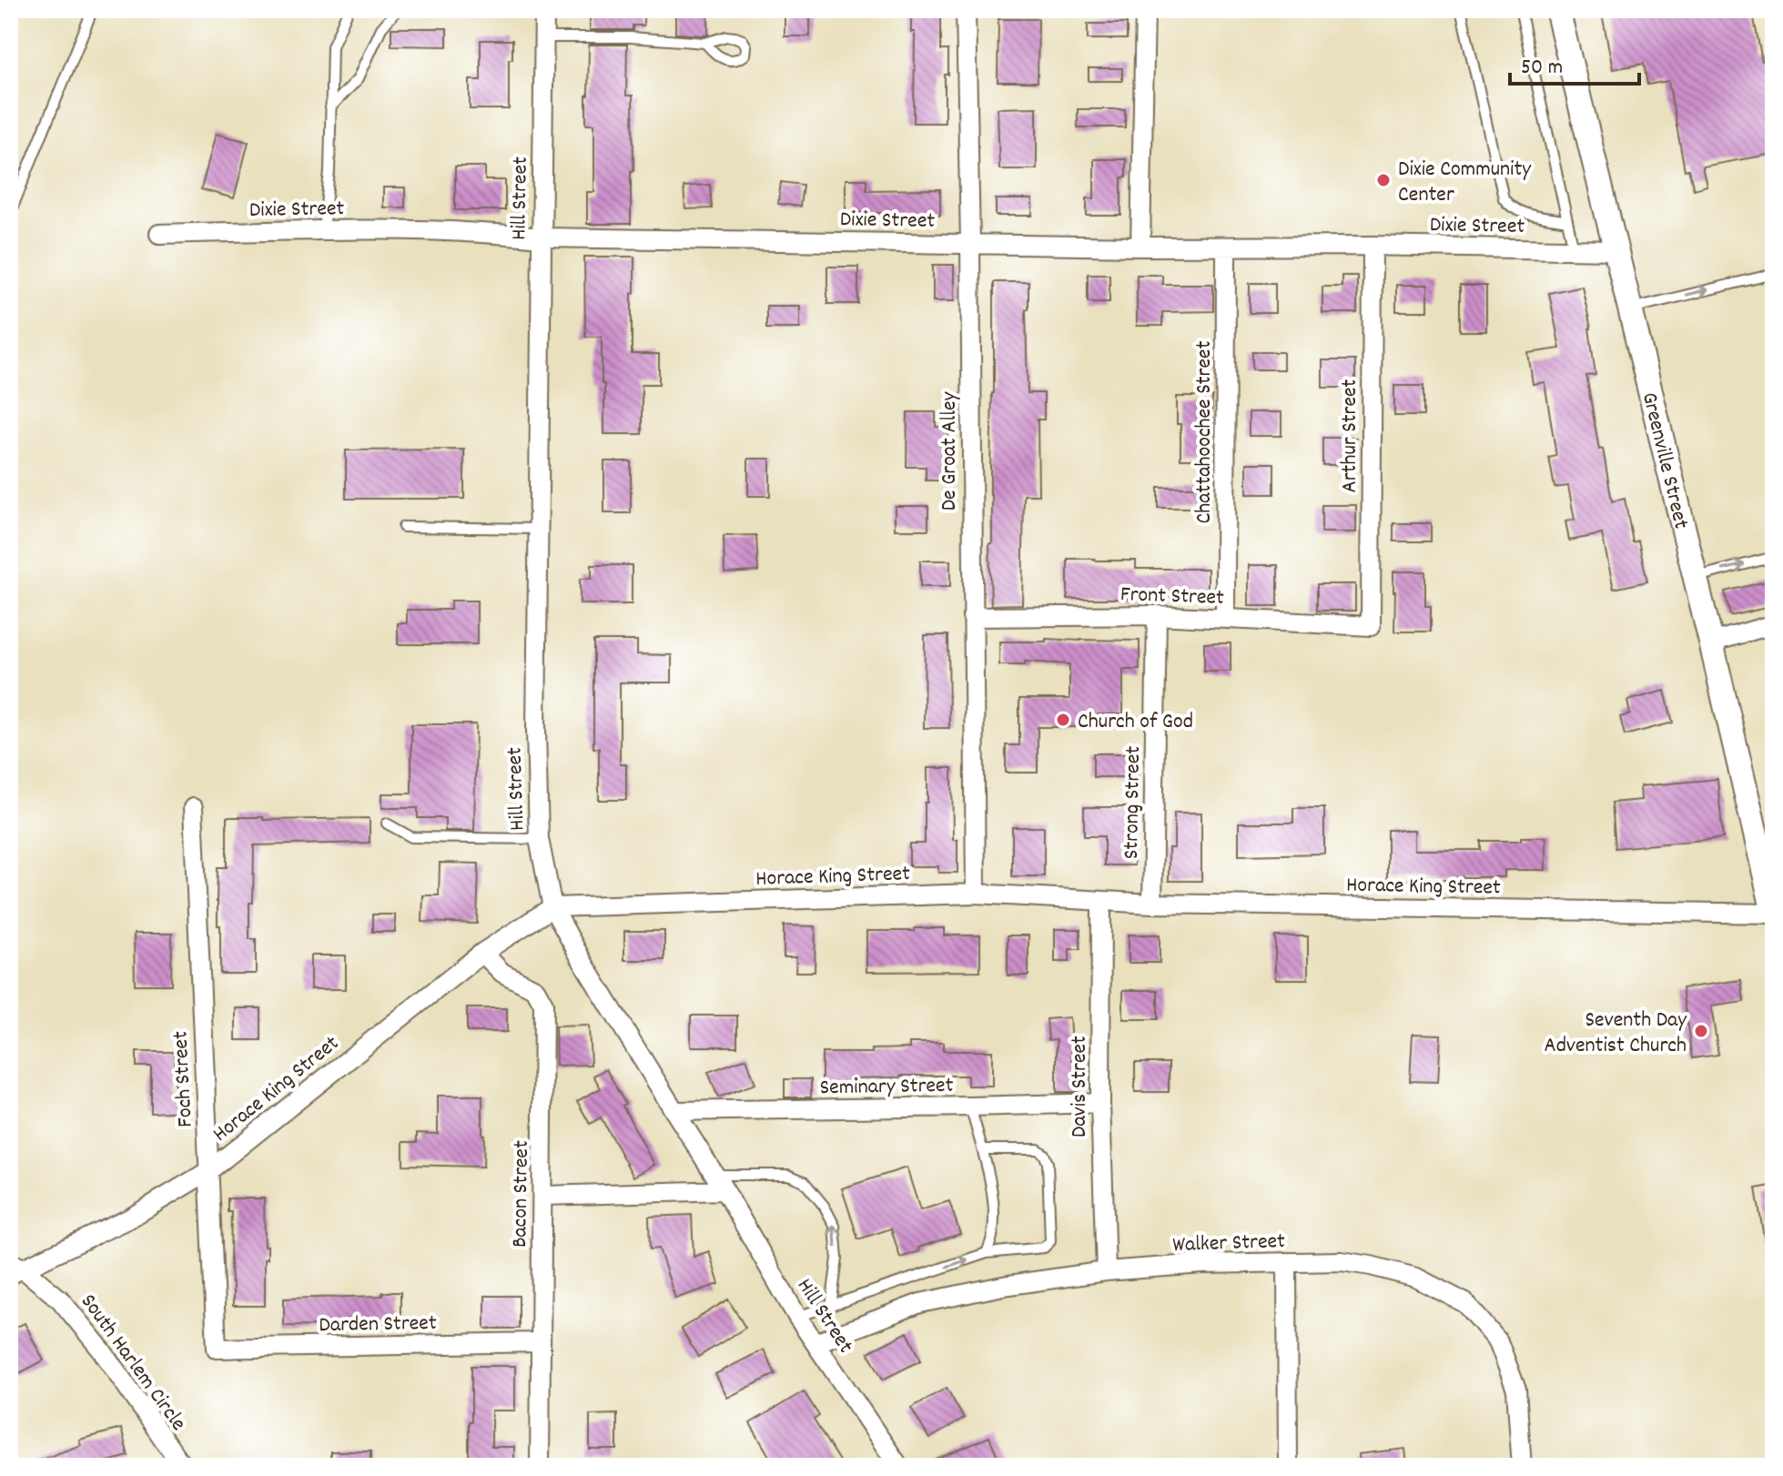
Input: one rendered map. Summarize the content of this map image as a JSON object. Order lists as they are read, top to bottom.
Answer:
{
  "streets": {
    "street": [
      "Hill Street",
      "Dixie Street",
      "Chattahoochee Street",
      "Arthur Street",
      "De Groat Alley",
      "Greenville Street",
      "Front Street",
      "Strong Street",
      "Horace King Street",
      "Foch Street",
      "Seminary Street",
      "Davis Street",
      "Bacon Street",
      "Walker Street",
      "Darden Street",
      "South Harlem Circle"
    ]
  },
  "crossings": [
    ["Hill Street", "Dixie Street"],
    ["Hill Street", "Horace King Street"],
    ["Hill Street", "Seminary Street"],
    ["Hill Street", "Walker Street"],
    ["Dixie Street", "Chattahoochee Street"],
    ["Dixie Street", "Arthur Street"],
    ["Dixie Street", "De Groat Alley"],
    ["Dixie Street", "Greenville Street"],
    ["Chattahoochee Street", "Front Street"],
    ["Arthur Street", "Front Street"],
    ["De Groat Alley", "Front Street"],
    ["De Groat Alley", "Horace King Street"],
    ["Greenville Street", "Horace King Street"],
    ["Front Street", "Strong Street"],
    ["Strong Street", "Horace King Street"],
    ["Horace King Street", "Foch Street"],
    ["Horace King Street", "Davis Street"],
    ["Horace King Street", "Bacon Street"],
    ["Horace King Street", "South Harlem Circle"],
    ["Foch Street", "Darden Street"],
    ["Seminary Street", "Davis Street"],
    ["Davis Street", "Walker Street"],
    ["Bacon Street", "Darden Street"]
  ],
  "places": ["Dixie Community Center", "Church of God", "Seventh Day Adventist Church"],
  "scale_bar": "50 m"
}
